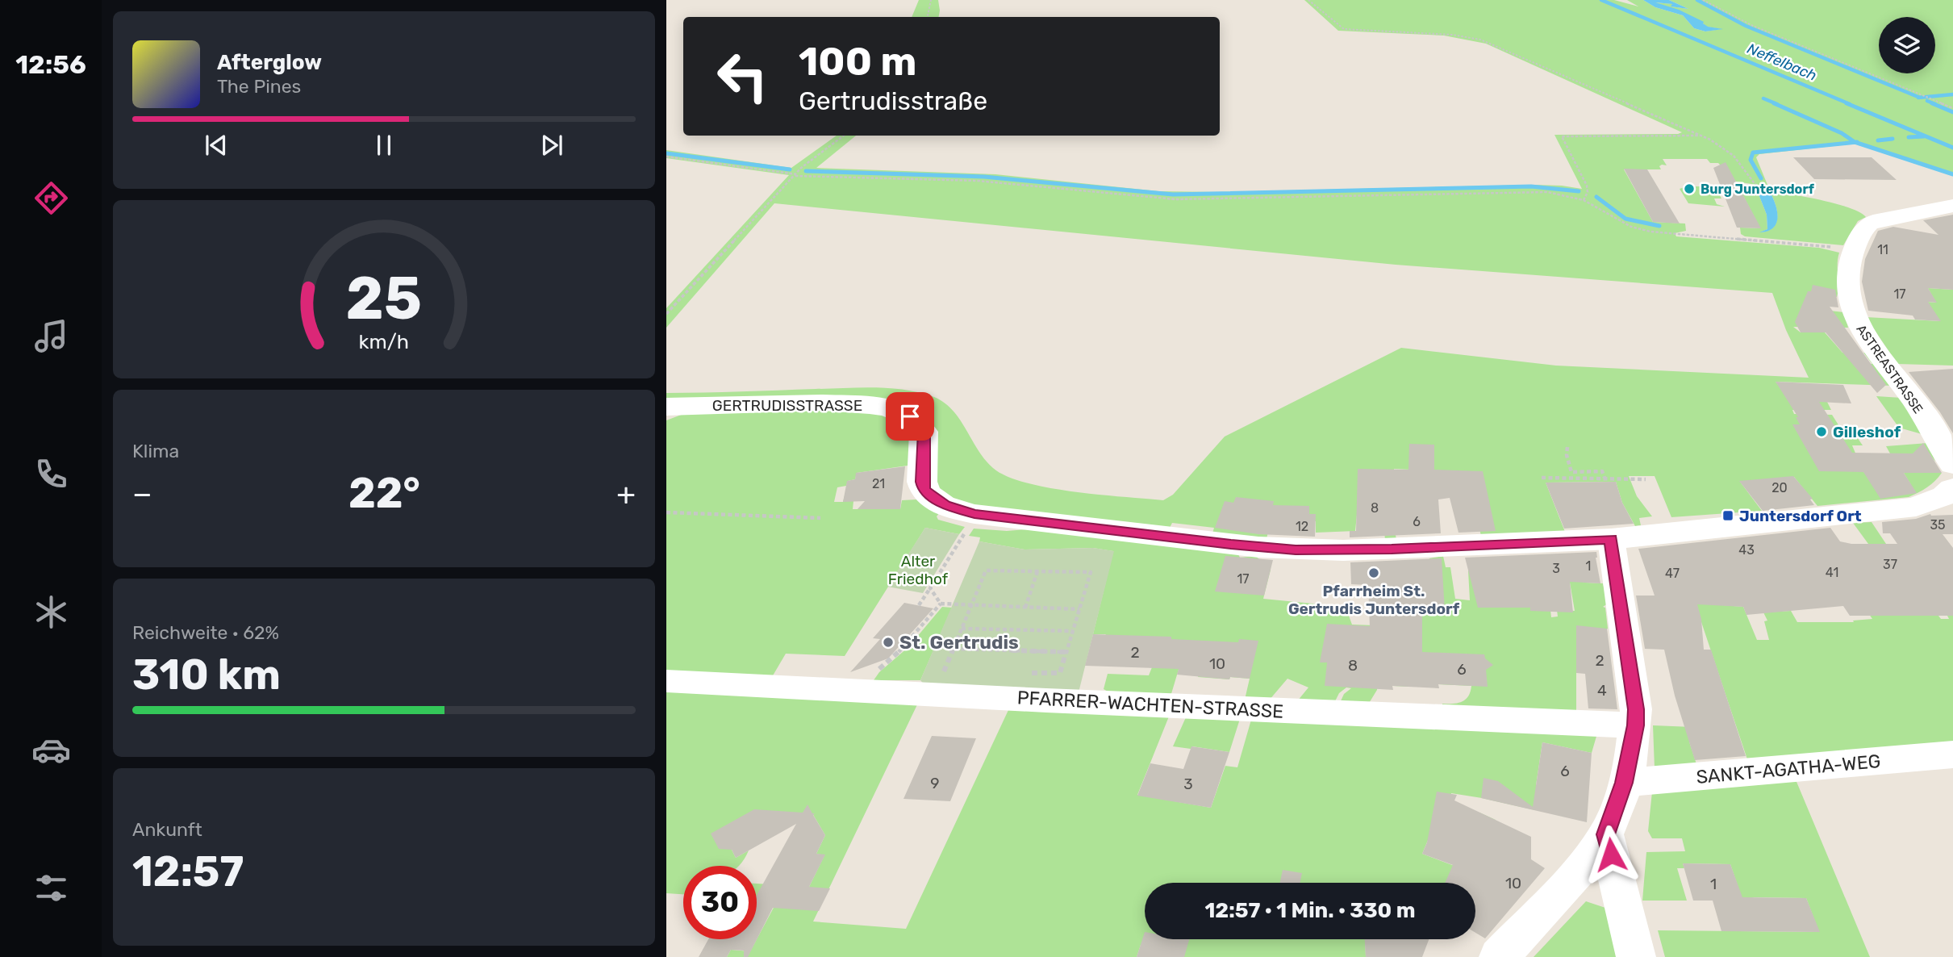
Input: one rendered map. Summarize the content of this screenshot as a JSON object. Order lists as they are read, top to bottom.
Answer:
{
  "streets": {
    "street": [
      "ASTREASTRASSE",
      "GERTRUDISSTRASSE",
      "PFARRER-WACHTEN-STRASSE",
      "SANKT-AGATHA-WEG"
    ]
  },
  "water": ["Neffelbach"],
  "parks": ["Alter Friedhof"],
  "places": {
    "other": [
      "Burg Juntersdorf",
      "Gilleshof",
      "Pfarrheim St. Gertrudis Juntersdorf",
      "St. Gertrudis"
    ],
    "transit": ["Juntersdorf Ort"]
  },
  "house_numbers": [
    "11",
    "17",
    "21",
    "20",
    "8",
    "6",
    "35",
    "12",
    "43",
    "37",
    "1",
    "3",
    "41",
    "47",
    "17",
    "2",
    "2",
    "10",
    "8",
    "6",
    "4",
    "6",
    "9",
    "3",
    "10",
    "1"
  ],
  "page": {
    "tabs": "12:56",
    "turn": ["100 m", "Gertrudisstraße"],
    "song": ["Afterglow", "The Pines"],
    "tile": [
      "Klima",
      ["Reichweite · 62%", "310 km"],
      ["Ankunft", "12:57"]
    ],
    "heat": ["−", "22°", "+"],
    "limit": "30",
    "trip": "12:57 · 1 Min. · 330 m",
    "gauge": ["25", "km/h"]
  }
}
